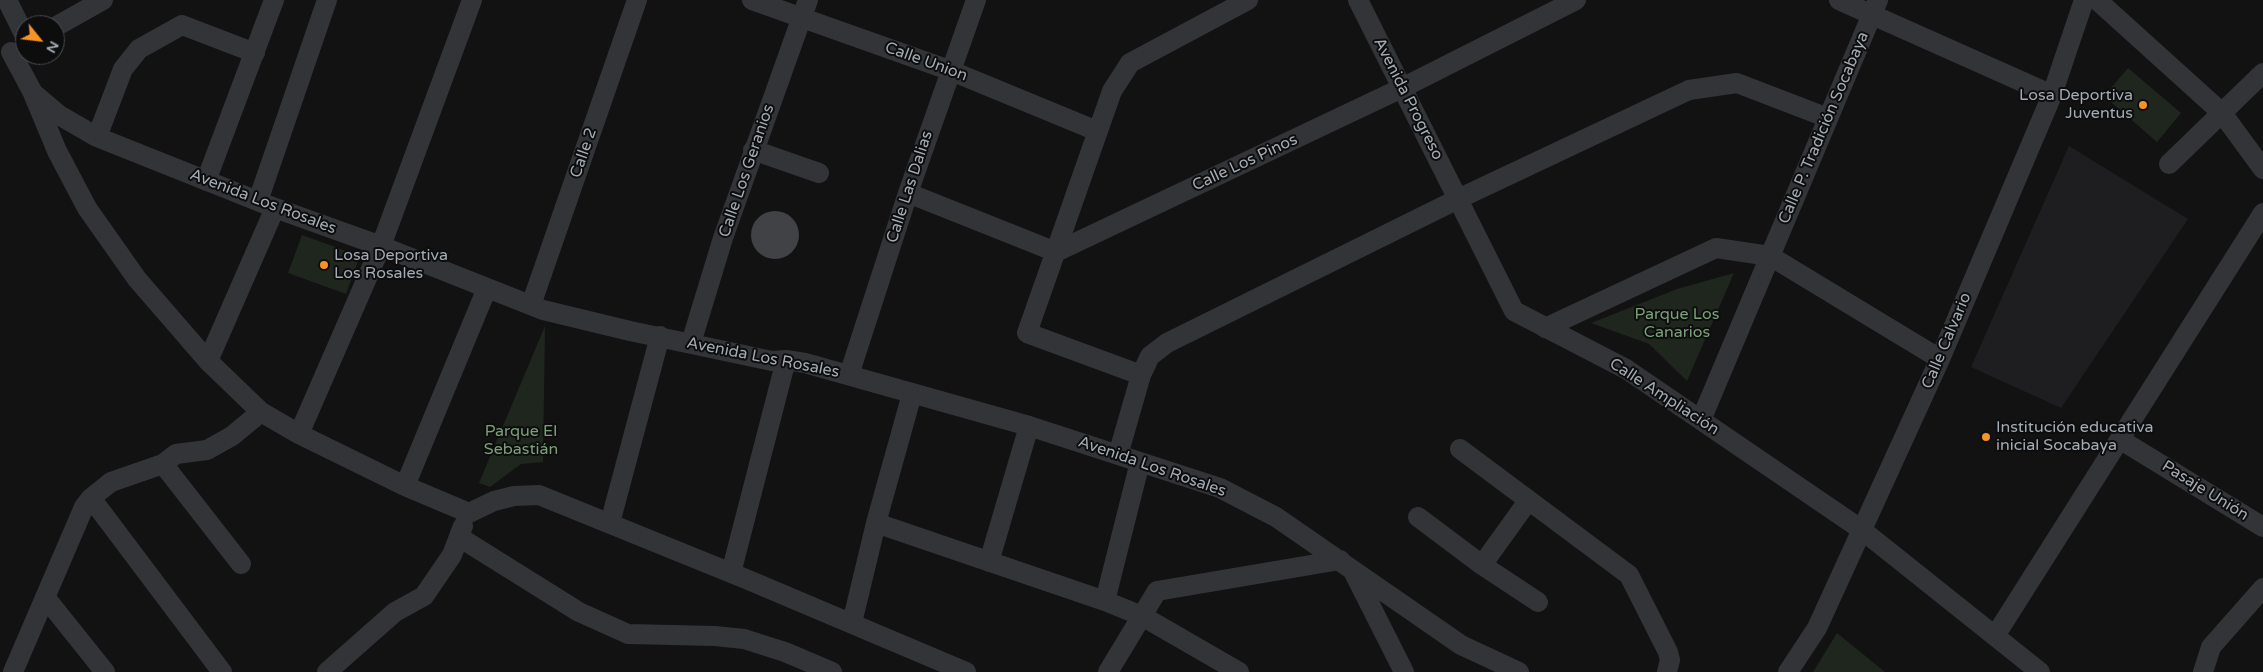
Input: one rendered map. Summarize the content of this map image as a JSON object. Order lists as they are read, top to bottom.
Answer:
{
  "streets": {
    "street": [
      "Calle Union",
      "Avenida Progreso",
      "Calle P. Tradición Socabaya",
      "Calle 2",
      "Calle Los Pinos",
      "Calle Los Geranios",
      "Calle Las Dalias",
      "Avenida Los Rosales",
      "Calle Calvario",
      "Calle Ampliación",
      "Pasaje Unión"
    ]
  },
  "crossings": [
    ["Calle Union", "Calle Los Geranios"],
    ["Calle Union", "Calle Las Dalias"],
    ["Avenida Progreso", "Calle Los Pinos"],
    ["Avenida Progreso", "Calle Ampliación"],
    ["Calle P. Tradición Socabaya", "Calle Ampliación"],
    ["Calle 2", "Avenida Los Rosales"],
    ["Calle Los Geranios", "Avenida Los Rosales"],
    ["Calle Las Dalias", "Avenida Los Rosales"],
    ["Calle Calvario", "Calle Ampliación"]
  ],
  "parks": ["Parque Los Canarios", "Parque El Sebastián"],
  "places": ["Losa Deportiva Juventus", "Losa Deportiva Los Rosales", "Institución educativa inicial Socabaya"],
  "north": "bottom right"
}
